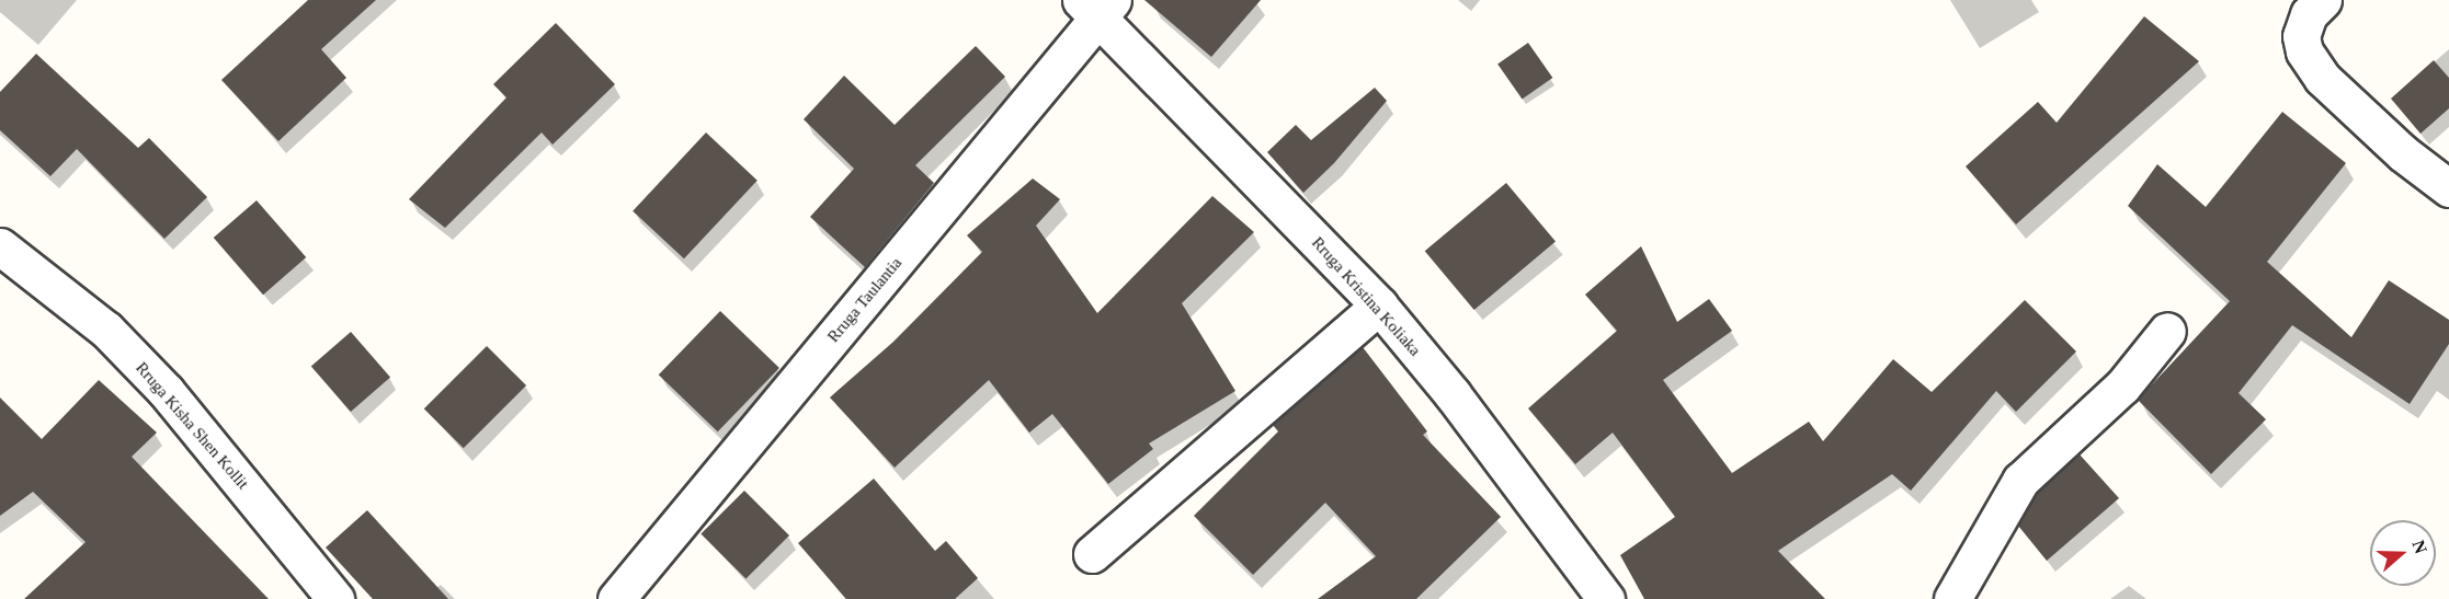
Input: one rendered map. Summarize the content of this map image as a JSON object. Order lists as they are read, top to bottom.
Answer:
{
  "streets": {
    "street": ["Rruga Kristina Koliaka", "Rruga Taulantia", "Rruga Kisha Shen Kollit"]
  },
  "crossings": [
    ["Rruga Kristina Koliaka", "Rruga Taulantia"]
  ],
  "north": "right"
}
